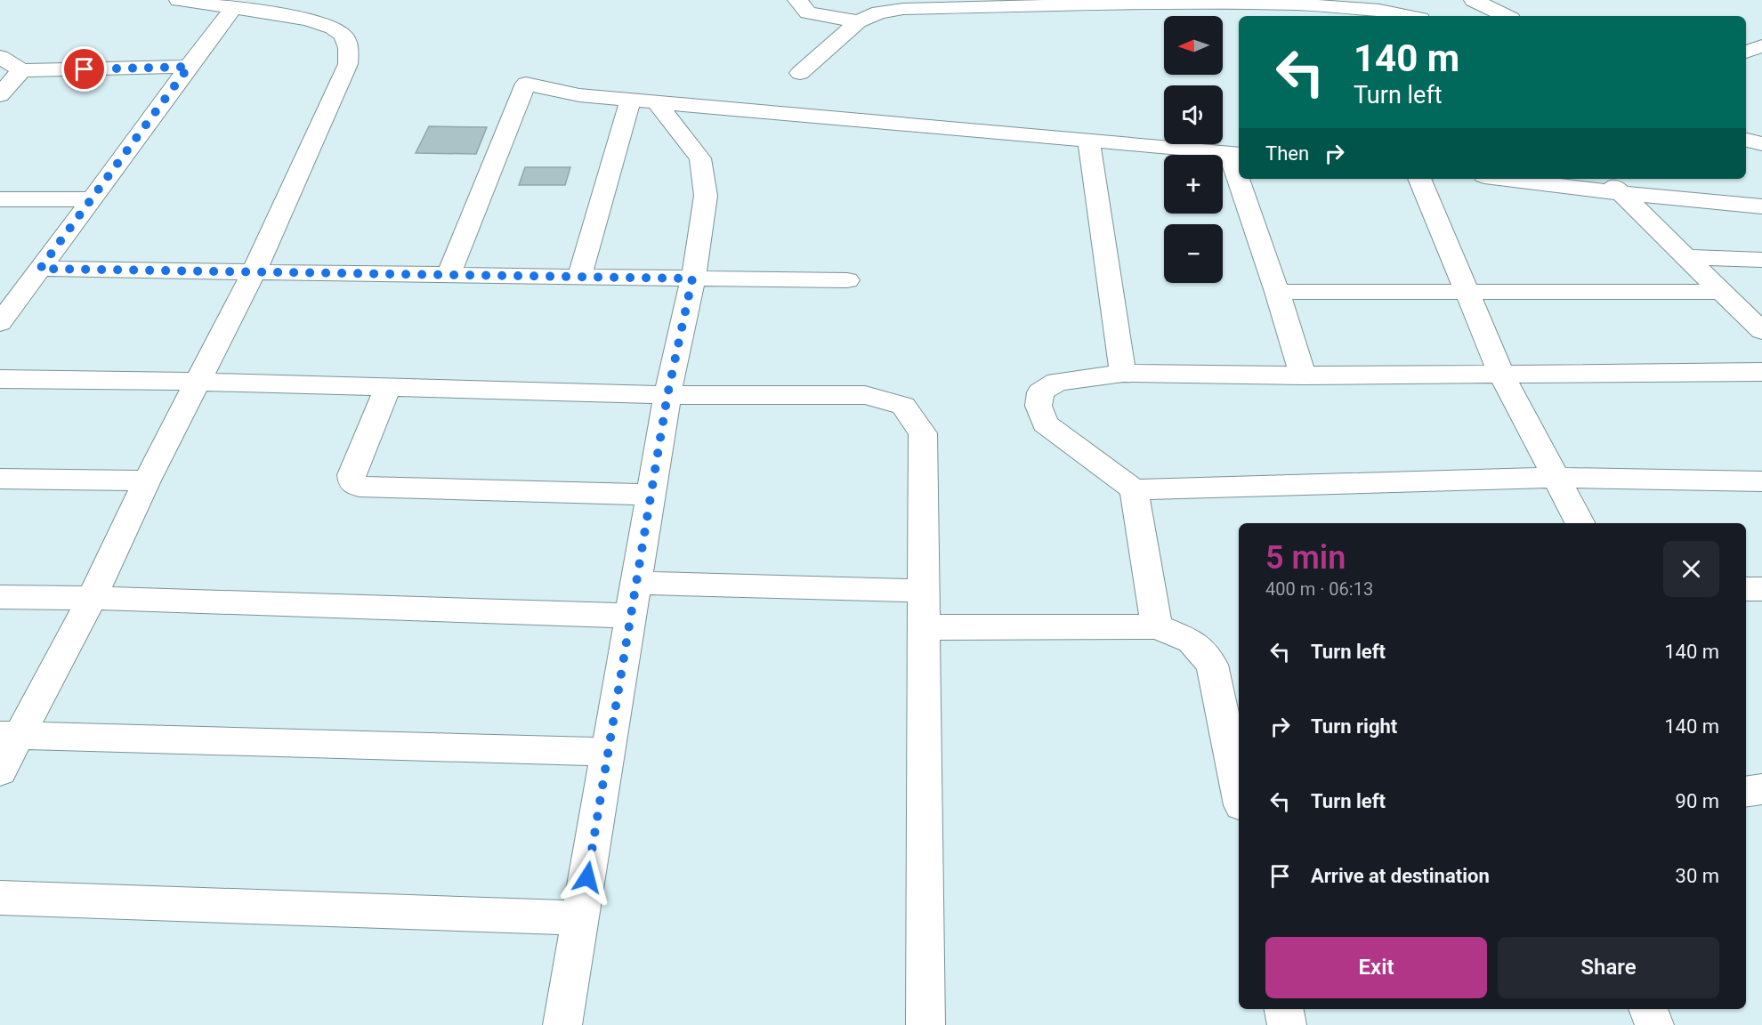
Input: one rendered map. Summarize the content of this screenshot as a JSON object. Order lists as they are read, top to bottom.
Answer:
{
  "north": "left",
  "page": {
    "map_buttons": ["+", "−"],
    "turn": ["140 m", "Turn left"],
    "then": "Then",
    "heading": ["5 min", "400 m · 06:13"],
    "list": [
      {
        "name": "Turn left",
        "value": "140 m"
      },
      {
        "name": "Turn right",
        "value": "140 m"
      },
      {
        "name": "Turn left",
        "value": "90 m"
      },
      {
        "name": "Arrive at destination",
        "value": "30 m"
      }
    ],
    "buttons": ["Exit", "Share"]
  }
}
